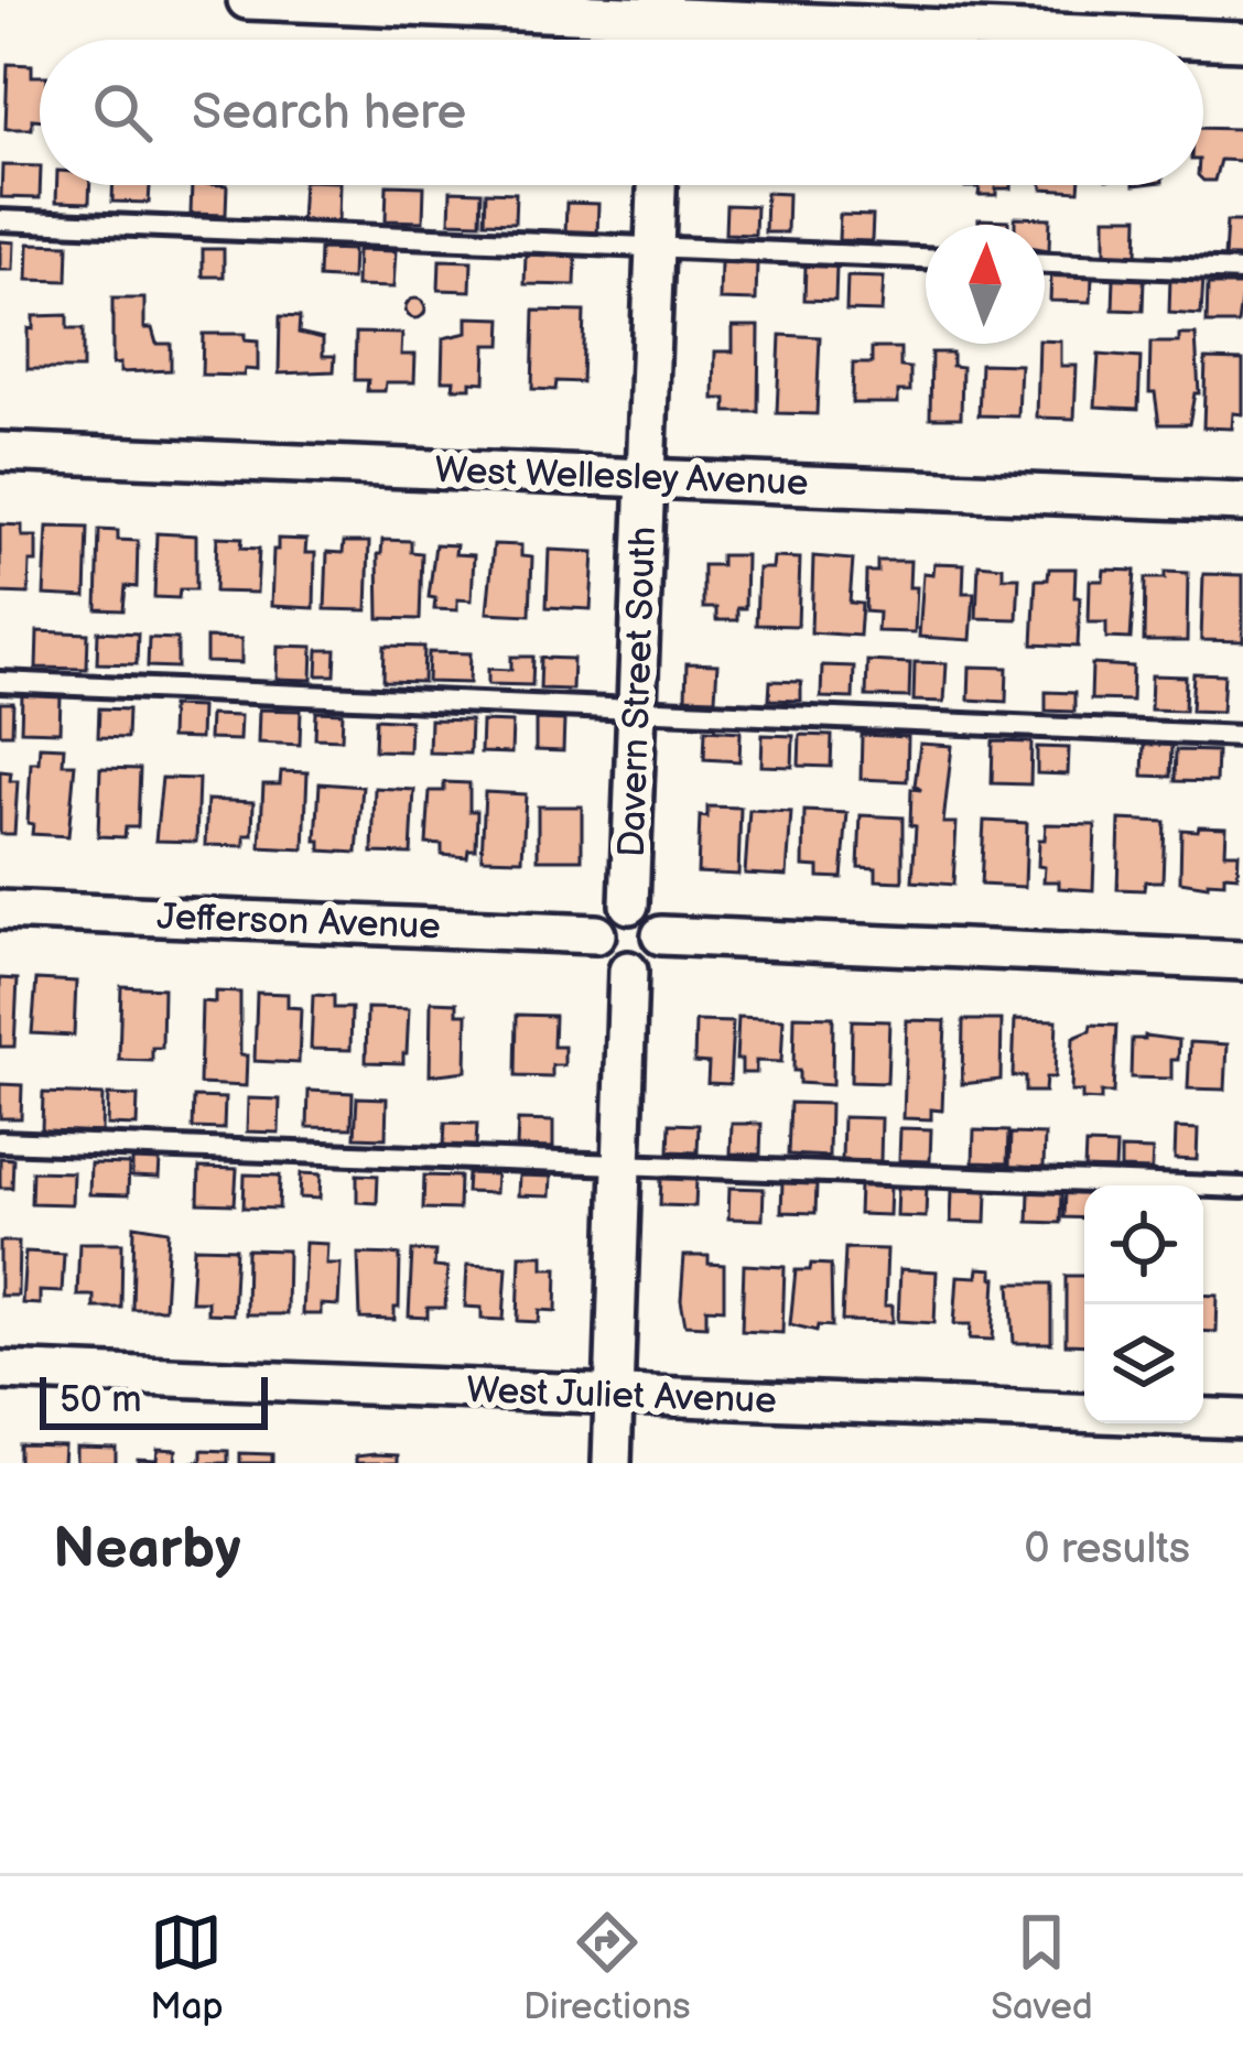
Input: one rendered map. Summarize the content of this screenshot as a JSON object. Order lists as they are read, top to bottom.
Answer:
{
  "streets": {
    "street": [
      "West Wellesley Avenue",
      "Davern Street South",
      "Jefferson Avenue",
      "West Juliet Avenue"
    ]
  },
  "crossings": [
    ["West Wellesley Avenue", "Davern Street South"],
    ["Davern Street South", "Jefferson Avenue"]
  ],
  "scale_bar": "50 m",
  "north": "top",
  "page": {
    "search": "Search here",
    "scale": "50 m",
    "heading": ["Nearby", "0 results"],
    "nav": ["Map", "Directions", "Saved"]
  }
}
